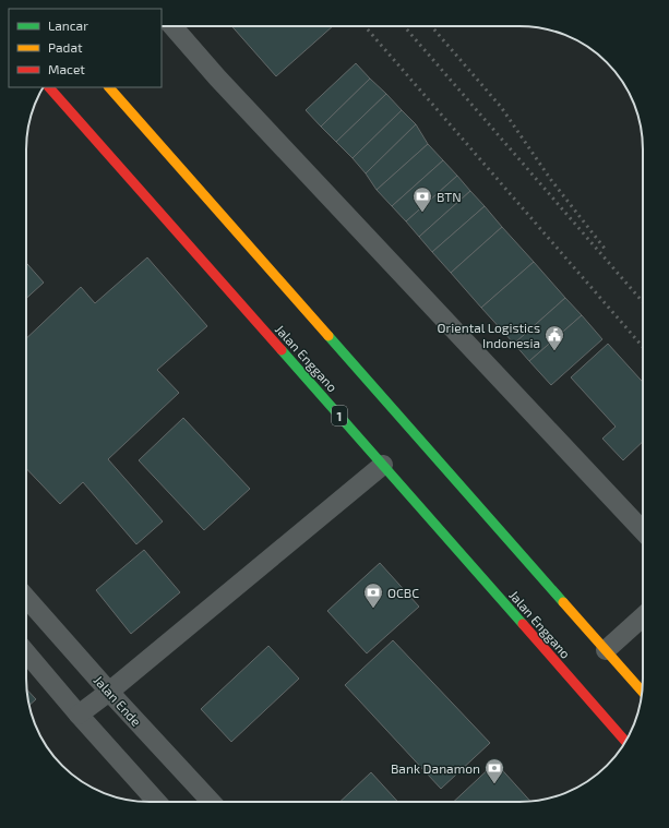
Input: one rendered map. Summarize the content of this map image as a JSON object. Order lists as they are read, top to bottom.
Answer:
{
  "streets": {
    "highway": ["Jalan Enggano", "1"],
    "lane": ["Jalan Ende"]
  },
  "places": {
    "bank": ["BTN", "OCBC", "Bank Danamon"],
    "public building": ["Oriental Logistics Indonesia"]
  },
  "legend": ["Lancar", "Padat", "Macet"]
}
